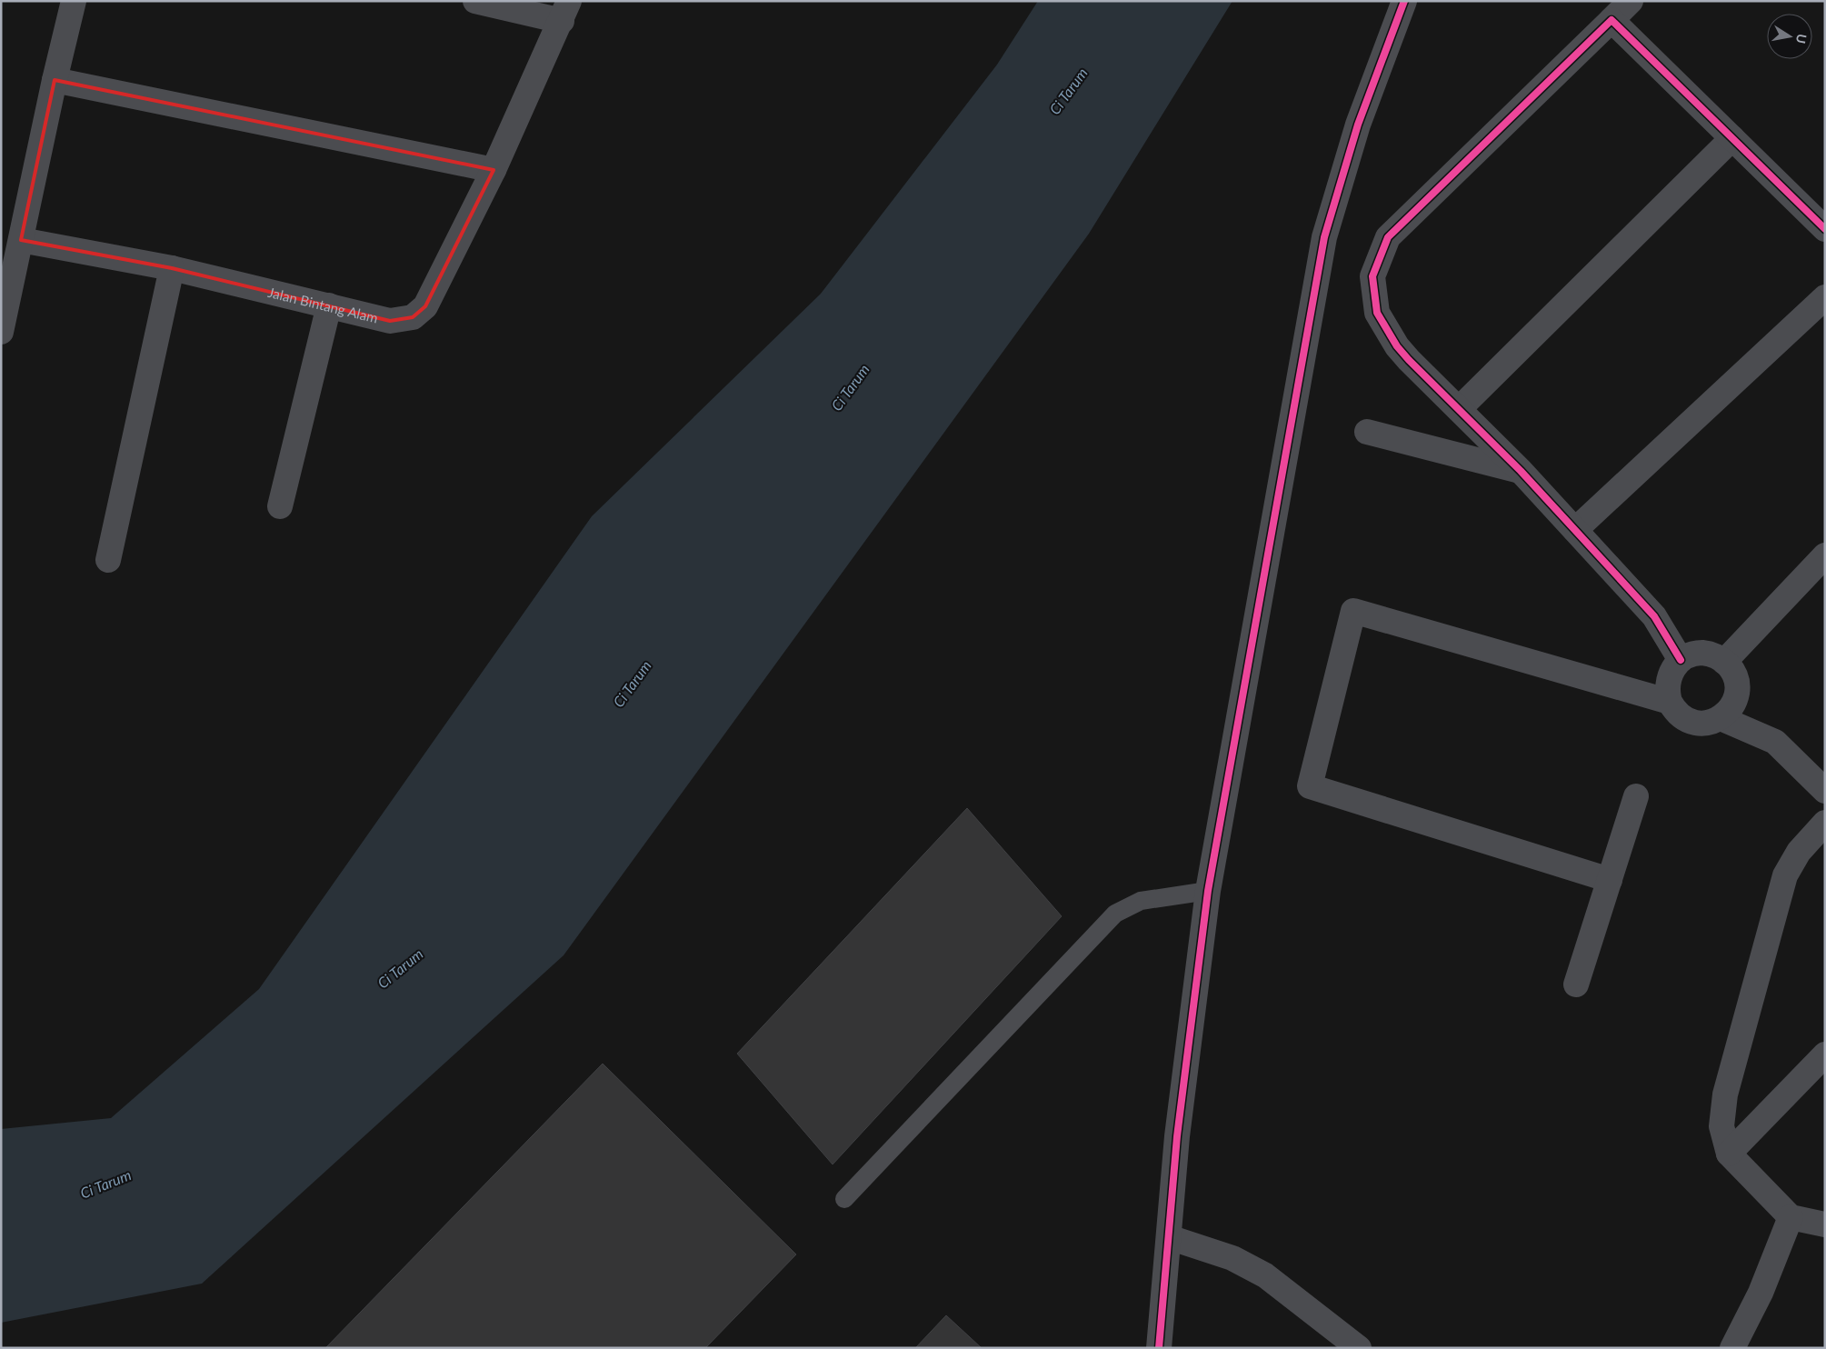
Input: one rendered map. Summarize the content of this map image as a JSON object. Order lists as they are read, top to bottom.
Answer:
{
  "streets": {
    "street": ["Jalan Bintang Alam"]
  },
  "water": ["Ci Tarum"],
  "north": "right"
}
